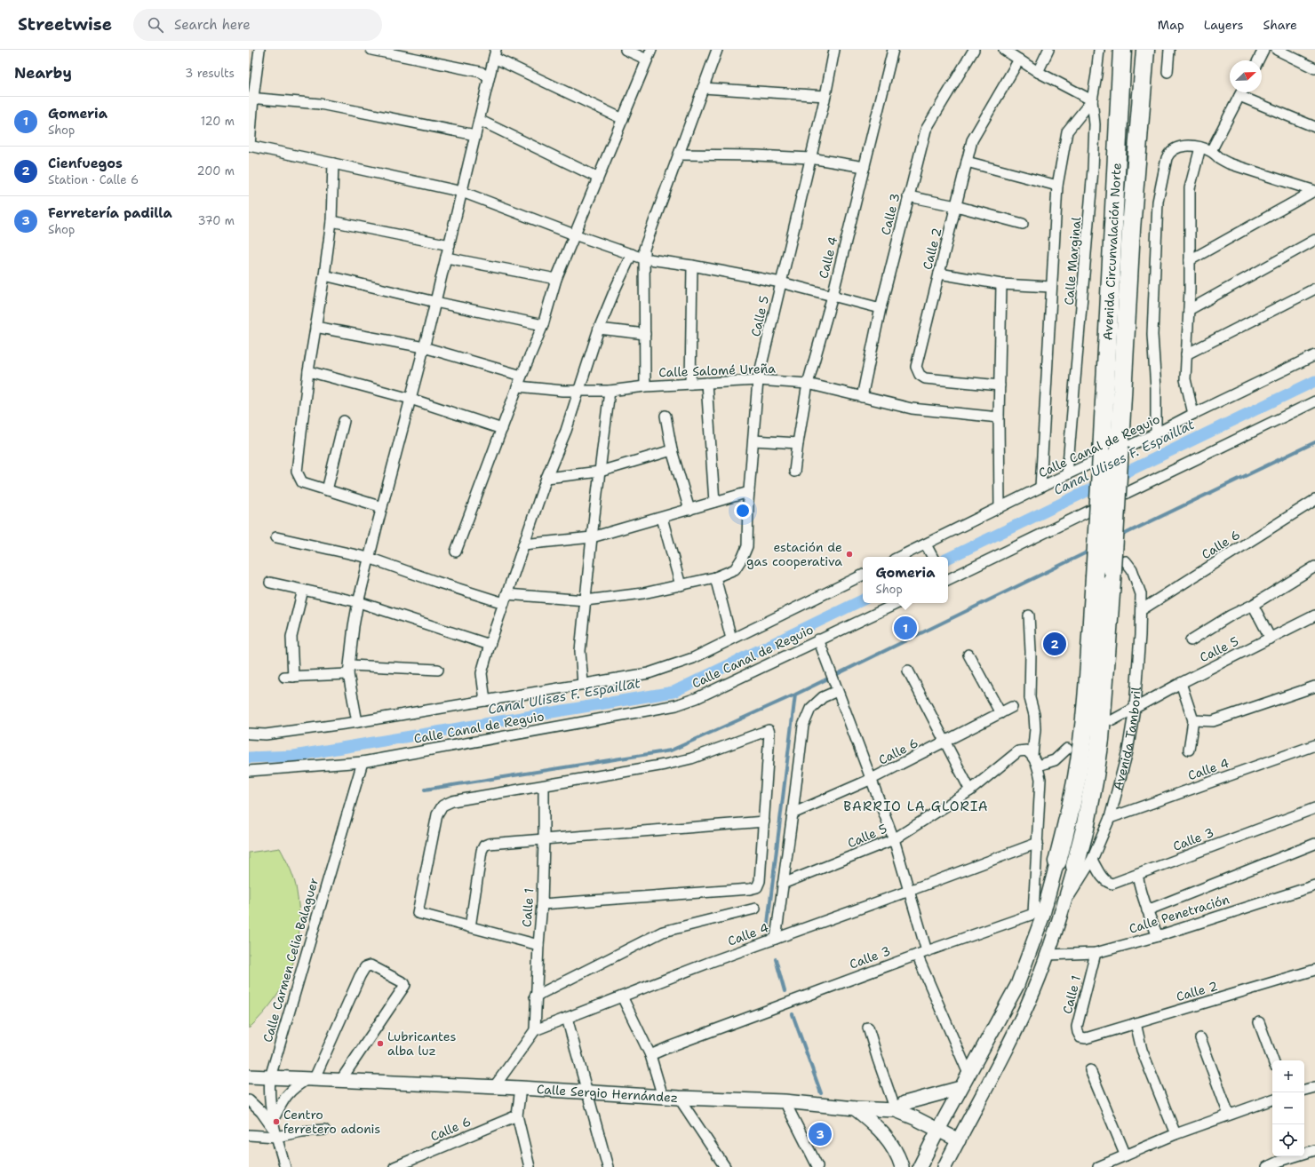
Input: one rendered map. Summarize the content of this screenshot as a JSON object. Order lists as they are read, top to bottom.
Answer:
{
  "streets": {
    "highway": ["Avenida Circunvalación Norte"],
    "street": [
      "Calle 3",
      "Calle 2",
      "Calle 4",
      "Calle Marginal",
      "Calle 5",
      "Calle Salomé Ureña",
      "Calle Canal de Reguio",
      "Calle 6",
      "Avenida Tamboril",
      "Calle 1",
      "Calle Penetración",
      "Calle Carmen Celia Balaguer",
      "Calle Sergio Hernández"
    ]
  },
  "crossings": [
    ["Calle 3", "Calle Salomé Ureña"],
    ["Calle 3", "Avenida Tamboril"],
    ["Calle 2", "Calle 1"],
    ["Avenida Circunvalación Norte", "Avenida Tamboril"],
    ["Calle 4", "Calle Salomé Ureña"],
    ["Calle 4", "Avenida Tamboril"],
    ["Calle 4", "Calle 1"],
    ["Calle Marginal", "Calle Canal de Reguio"],
    ["Calle 5", "Calle Salomé Ureña"],
    ["Calle 5", "Avenida Tamboril"],
    ["Calle Canal de Reguio", "Calle Carmen Celia Balaguer"],
    ["Calle 6", "Avenida Tamboril"],
    ["Calle 1", "Calle Penetración"],
    ["Calle Carmen Celia Balaguer", "Calle Sergio Hernández"]
  ],
  "districts": ["BARRIO LA GLORIA"],
  "water": ["Canal Ulises F. Espaillat"],
  "places": ["estación de gas cooperativa", "Lubricantes alba luz", "Centro ferretero adonis"],
  "north": "top right",
  "page": {
    "header": "Streetwise",
    "search": "Search here",
    "nav": ["Map", "Layers", "Share"],
    "heading": ["Nearby", "3 results"],
    "list": [
      {
        "mark": "1",
        "name": "Gomeria",
        "note": "Shop",
        "value": "120 m"
      },
      {
        "mark": "2",
        "name": "Cienfuegos",
        "note": "Station · Calle 6",
        "value": "200 m"
      },
      {
        "mark": "3",
        "name": "Ferretería padilla",
        "note": "Shop",
        "value": "370 m"
      }
    ],
    "popup": ["Gomeria", "Shop"],
    "pins": ["1", "2", "3"],
    "map_buttons": ["+", "−"]
  }
}
